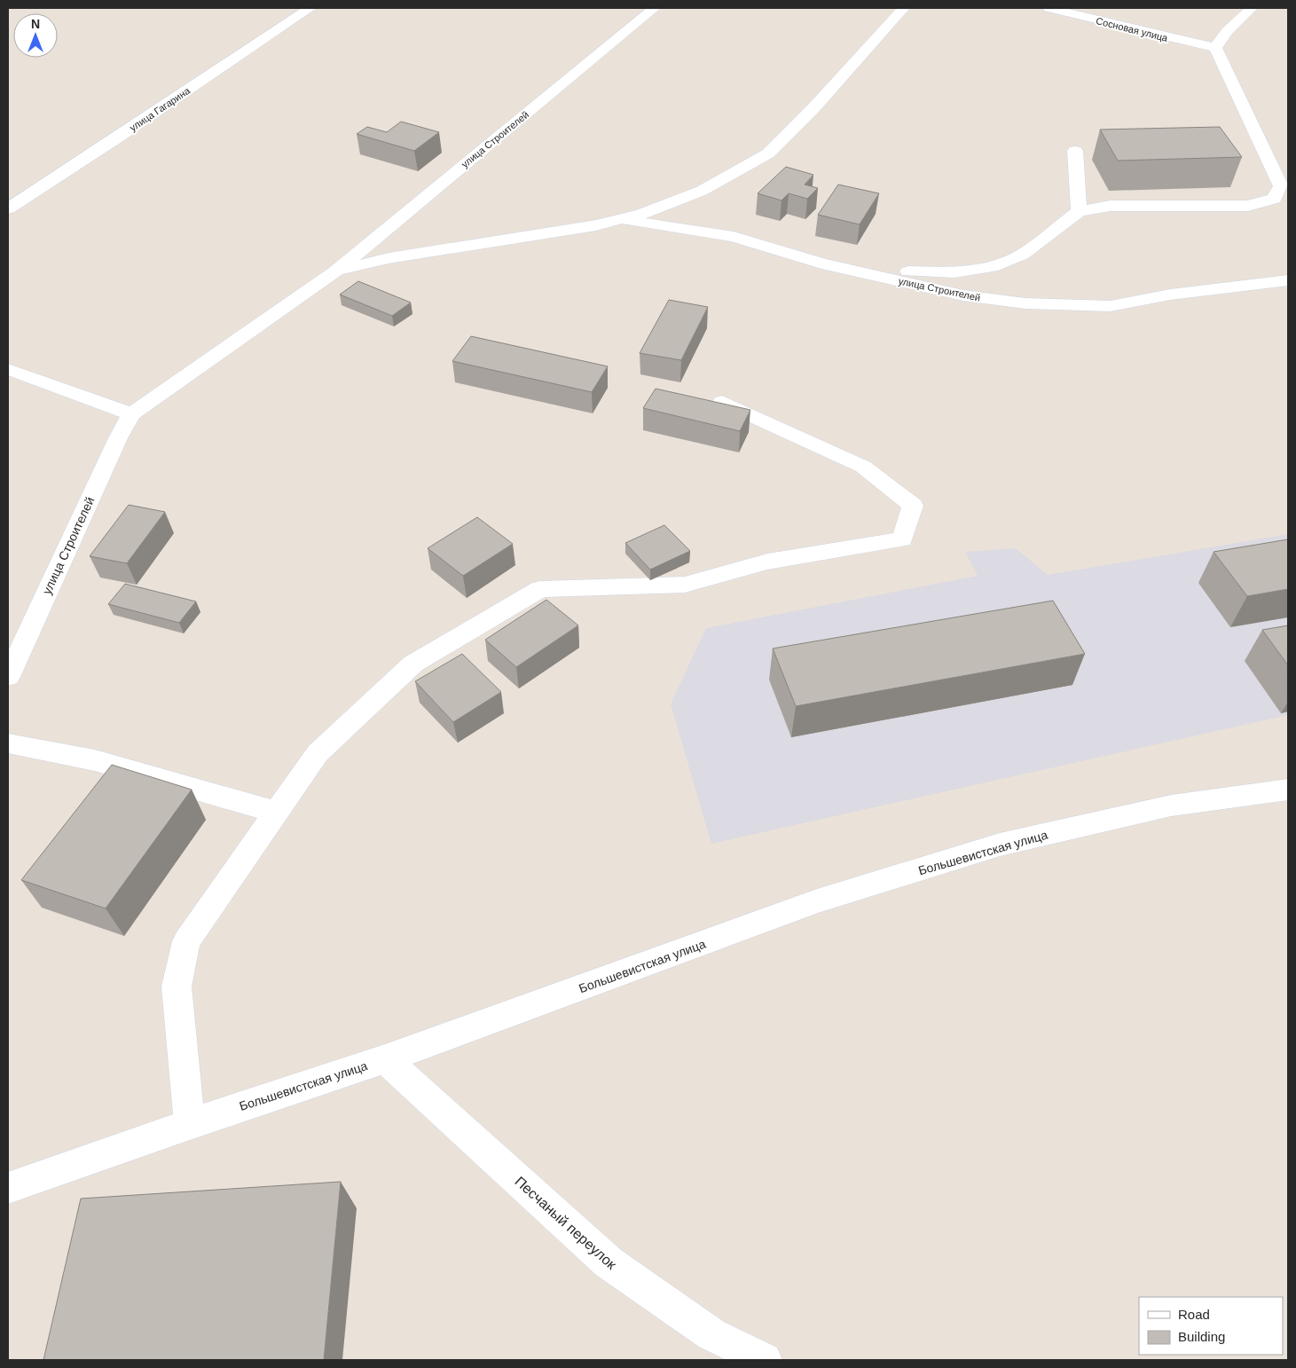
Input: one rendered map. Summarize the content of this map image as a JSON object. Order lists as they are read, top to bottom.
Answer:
{
  "streets": {
    "street": [
      "Сосновая улица",
      "улица Гагарина",
      "улица Строителей",
      "Большевистская улица",
      "Песчаный переулок"
    ]
  },
  "crossings": [
    ["Большевистская улица", "Песчаный переулок"]
  ],
  "legend": ["Road", "Building"],
  "north": "top"
}
